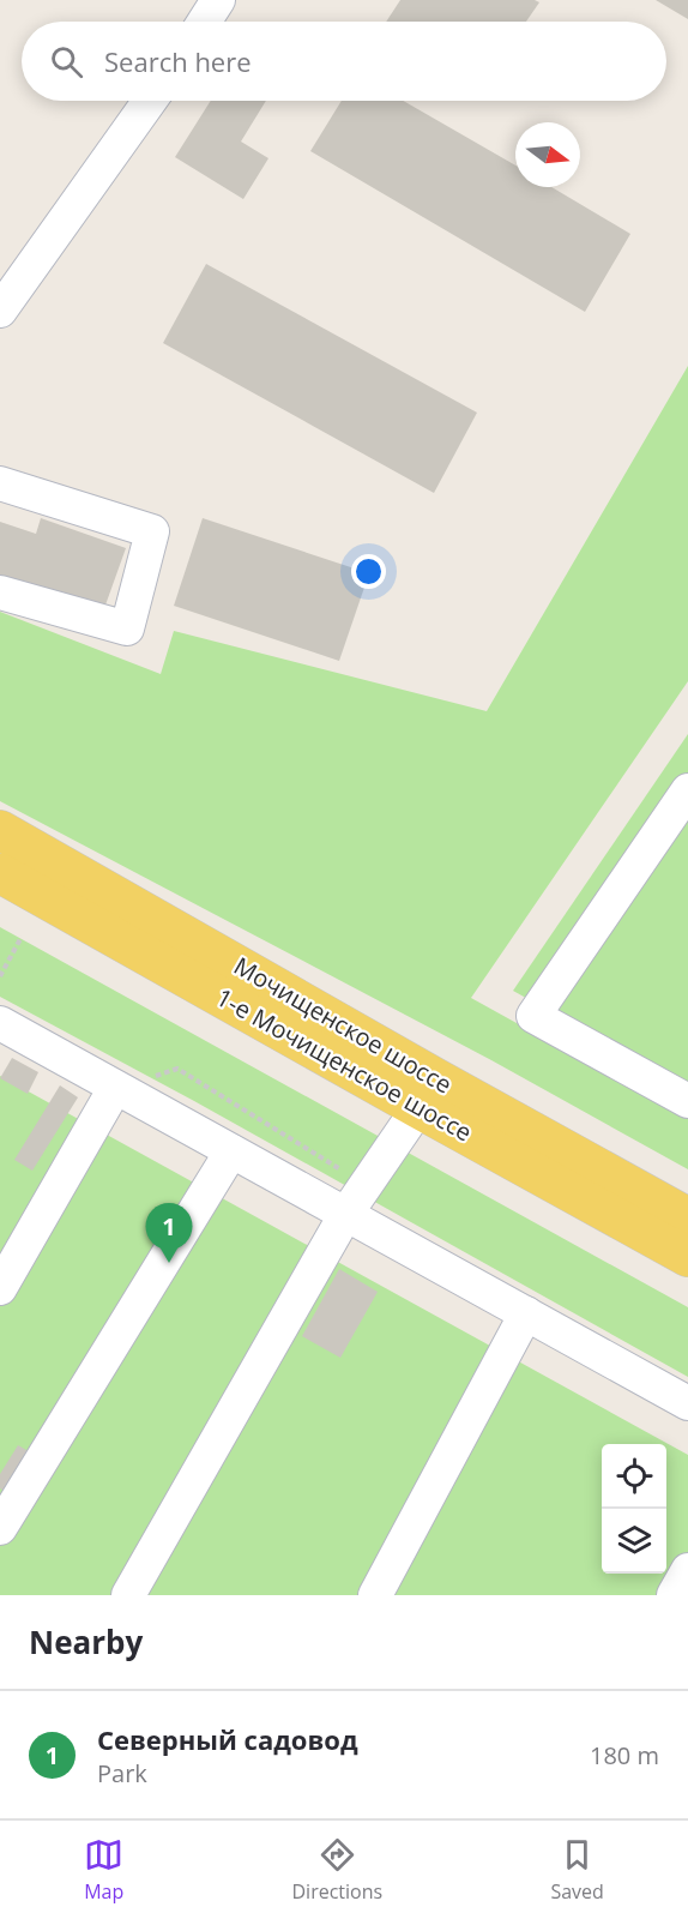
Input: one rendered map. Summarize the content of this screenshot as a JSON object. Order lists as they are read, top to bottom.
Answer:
{
  "streets": {
    "main road": ["Мочищенское шоссе", "1-е Мочищенское шоссе"]
  },
  "north": "right",
  "page": {
    "search": "Search here",
    "pins": "1",
    "heading": "Nearby",
    "list": [
      {
        "mark": "1",
        "name": "Северный садовод",
        "note": "Park",
        "value": "180 m"
      }
    ],
    "nav": ["Map", "Directions", "Saved"]
  }
}
